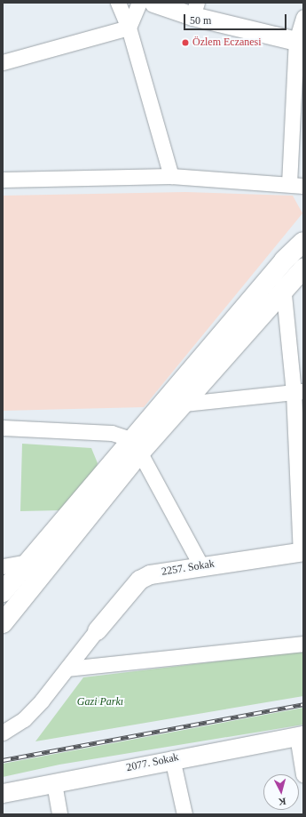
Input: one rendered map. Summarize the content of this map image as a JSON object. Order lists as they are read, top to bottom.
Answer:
{
  "streets": {
    "street": ["2257. Sokak", "2077. Sokak"]
  },
  "parks": ["Gazi Parkı"],
  "places": ["Özlem Eczanesi"],
  "scale_bar": "50 m",
  "north": "bottom"
}
